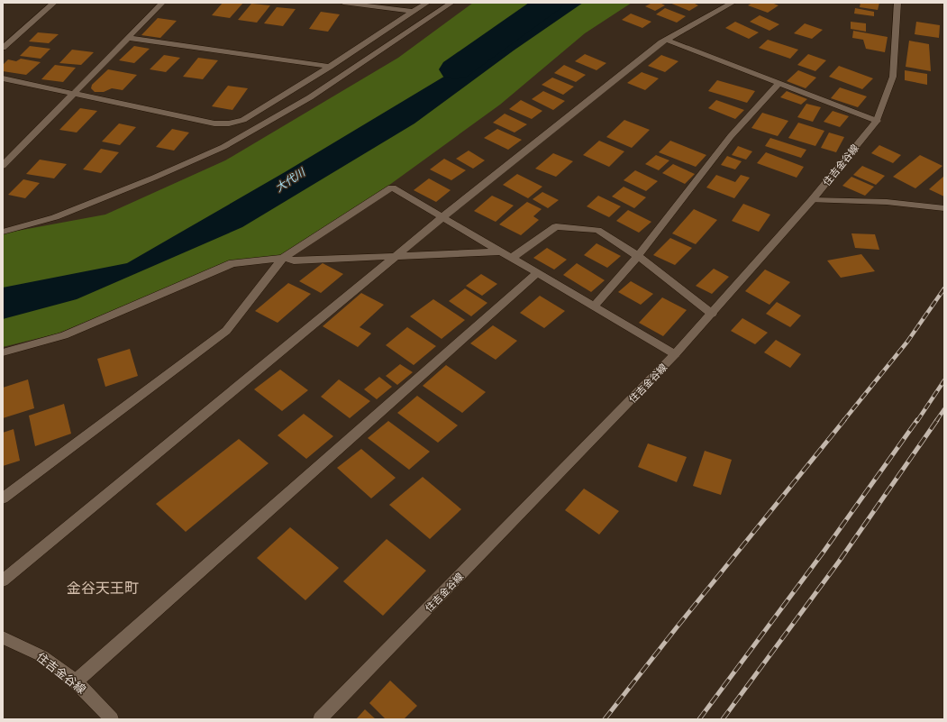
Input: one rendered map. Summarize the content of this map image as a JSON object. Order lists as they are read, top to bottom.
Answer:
{
  "streets": {
    "street": ["住吉金谷線"]
  },
  "districts": ["金谷天王町"],
  "water": ["大代川"]
}
